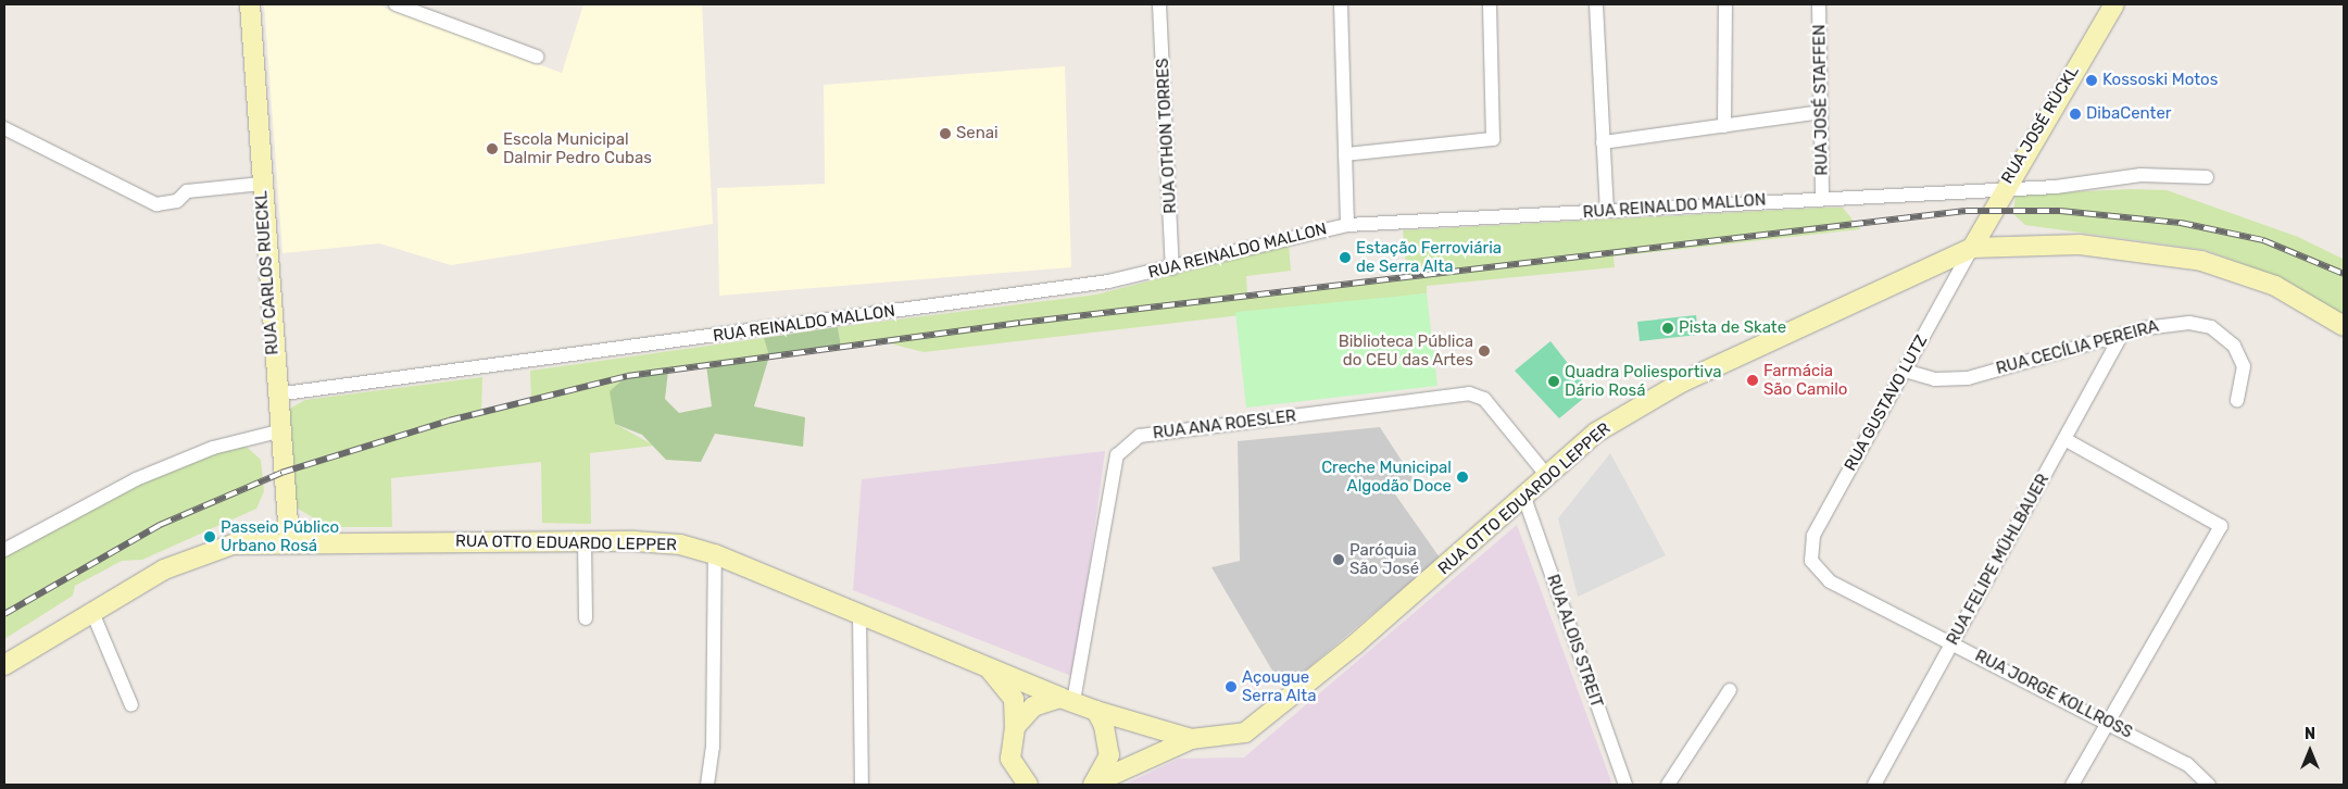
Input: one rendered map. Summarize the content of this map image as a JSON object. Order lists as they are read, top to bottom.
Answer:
{
  "streets": {
    "main road": ["RUA JOSÉ RÜCKL", "RUA CARLOS RUECKL", "RUA OTTO EDUARDO LEPPER"],
    "street": [
      "RUA JOSÉ STAFFEN",
      "RUA OTHON TORRES",
      "RUA REINALDO MALLON",
      "RUA CECÍLIA PEREIRA",
      "RUA GUSTAVO LUTZ",
      "RUA ANA ROESLER",
      "RUA FELIPE MÜHLBAUER",
      "RUA ALOIS STREIT",
      "RUA JORGE KOLLROSS"
    ]
  },
  "crossings": [
    ["RUA JOSÉ STAFFEN", "RUA REINALDO MALLON"],
    ["RUA JOSÉ RÜCKL", "RUA REINALDO MALLON"],
    ["RUA JOSÉ RÜCKL", "RUA GUSTAVO LUTZ"],
    ["RUA JOSÉ RÜCKL", "RUA OTTO EDUARDO LEPPER"],
    ["RUA OTHON TORRES", "RUA REINALDO MALLON"],
    ["RUA REINALDO MALLON", "RUA CARLOS RUECKL"],
    ["RUA CARLOS RUECKL", "RUA OTTO EDUARDO LEPPER"],
    ["RUA CECÍLIA PEREIRA", "RUA GUSTAVO LUTZ"],
    ["RUA CECÍLIA PEREIRA", "RUA FELIPE MÜHLBAUER"],
    ["RUA GUSTAVO LUTZ", "RUA OTTO EDUARDO LEPPER"],
    ["RUA GUSTAVO LUTZ", "RUA JORGE KOLLROSS"],
    ["RUA ANA ROESLER", "RUA OTTO EDUARDO LEPPER"],
    ["RUA OTTO EDUARDO LEPPER", "RUA ALOIS STREIT"],
    ["RUA FELIPE MÜHLBAUER", "RUA JORGE KOLLROSS"]
  ],
  "places": [
    "Kossoski Motos",
    "DibaCenter",
    "Senai",
    "Escola Municipal Dalmir Pedro Cubas",
    "Estação Ferroviária de Serra Alta",
    "Pista de Skate",
    "Biblioteca Pública do CEU das Artes",
    "Farmácia São Camilo",
    "Quadra Poliesportiva Dário Rosá",
    "Creche Municipal Algodão Doce",
    "Passeio Público Urbano Rosá",
    "Paróquia São José",
    "Açougue Serra Alta"
  ],
  "north": "top"
}
